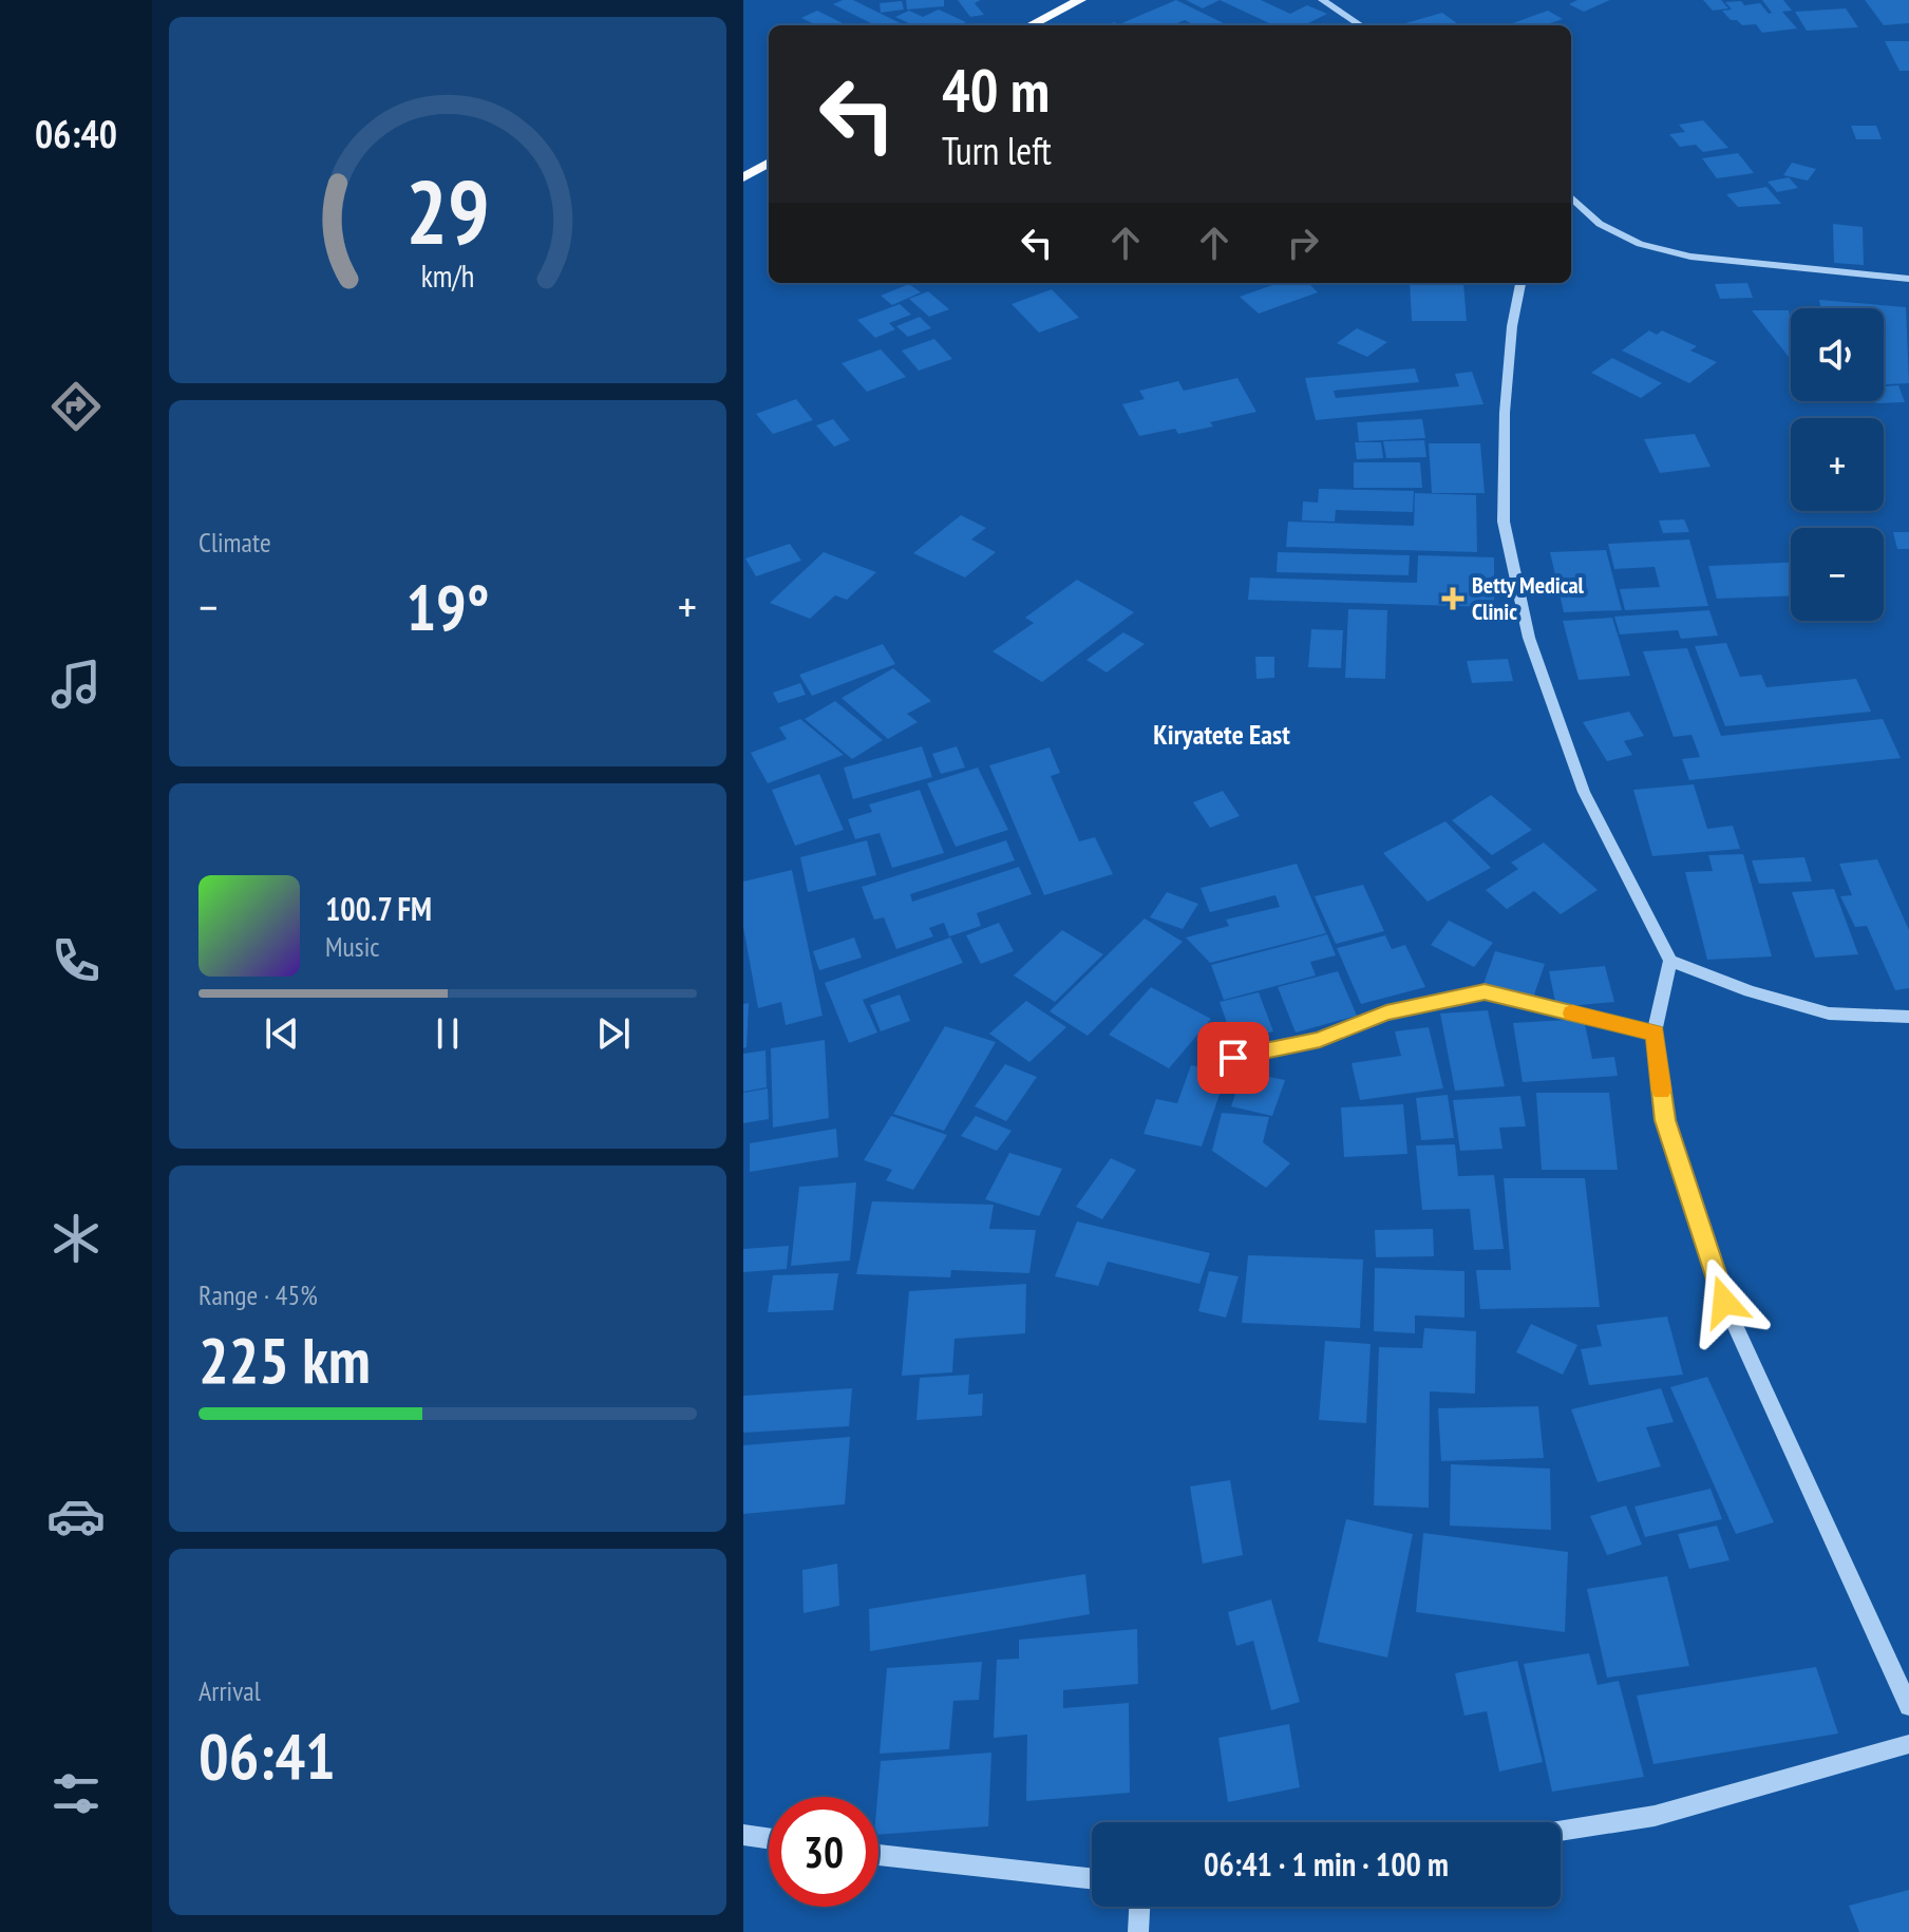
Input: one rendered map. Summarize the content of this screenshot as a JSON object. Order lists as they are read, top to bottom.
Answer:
{
  "districts": ["Kiryatete East"],
  "places": {
    "health": ["Betty Medical Clinic"]
  },
  "page": {
    "tabs": "06:40",
    "turn": ["40 m", "Turn left"],
    "map_buttons": ["+", "−"],
    "tile": [
      "Climate",
      ["Range · 45%", "225 km"],
      ["Arrival", "06:41"]
    ],
    "heat": ["−", "19°", "+"],
    "song": ["100.7 FM", "Music"],
    "limit": "30",
    "trip": "06:41 · 1 min · 100 m",
    "gauge": ["29", "km/h"]
  }
}
